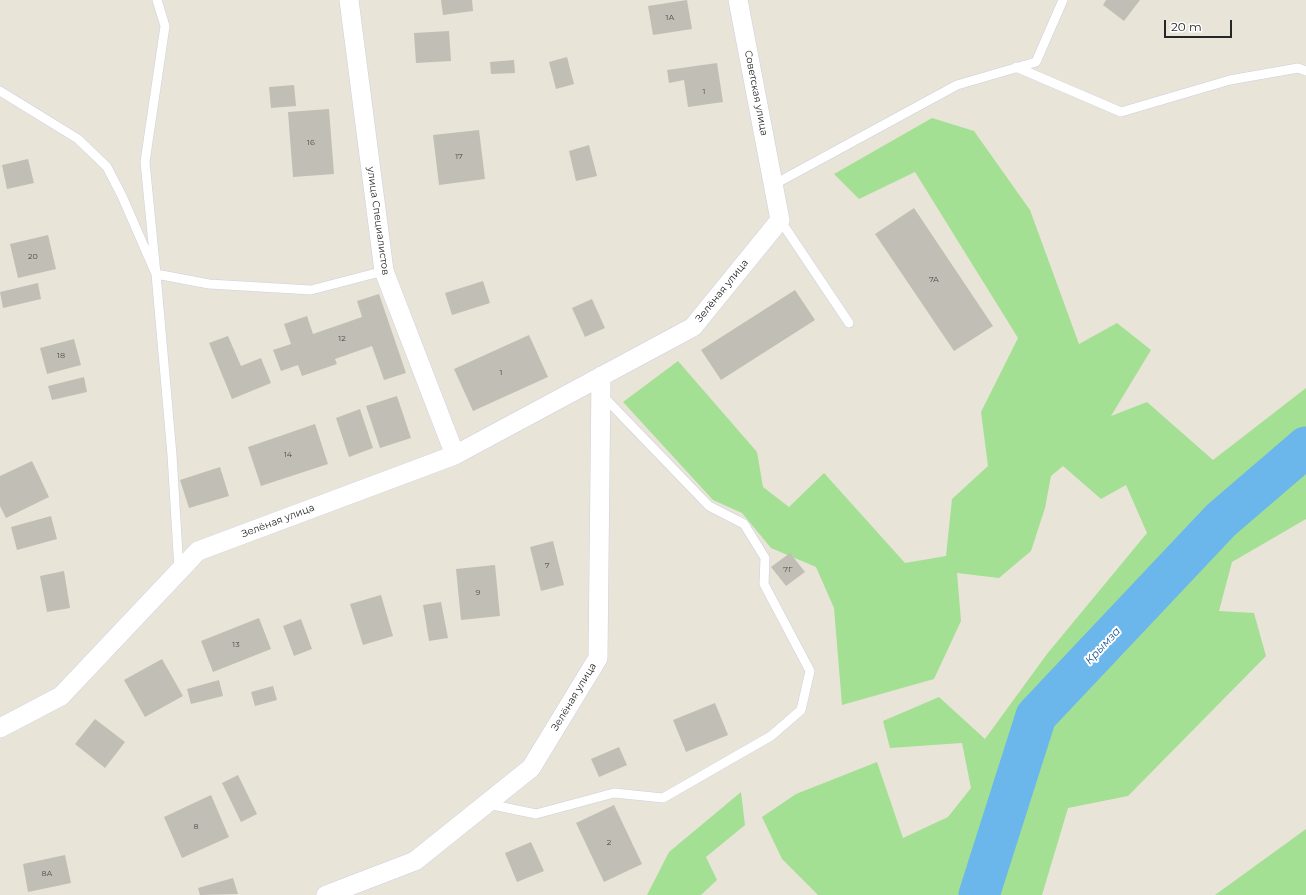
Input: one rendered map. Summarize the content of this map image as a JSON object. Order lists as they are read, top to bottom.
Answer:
{
  "streets": {
    "street": ["Советская улица", "улица Специалистов", "Зелёная улица"]
  },
  "crossings": [
    ["улица Специалистов", "Зелёная улица"]
  ],
  "water": ["Крымза"],
  "house_numbers": [
    "1А",
    "1",
    "16",
    "17",
    "20",
    "7А",
    "12",
    "18",
    "1",
    "14",
    "7",
    "7Г",
    "9",
    "13",
    "8",
    "2",
    "8А"
  ],
  "scale_bar": "20 m"
}
